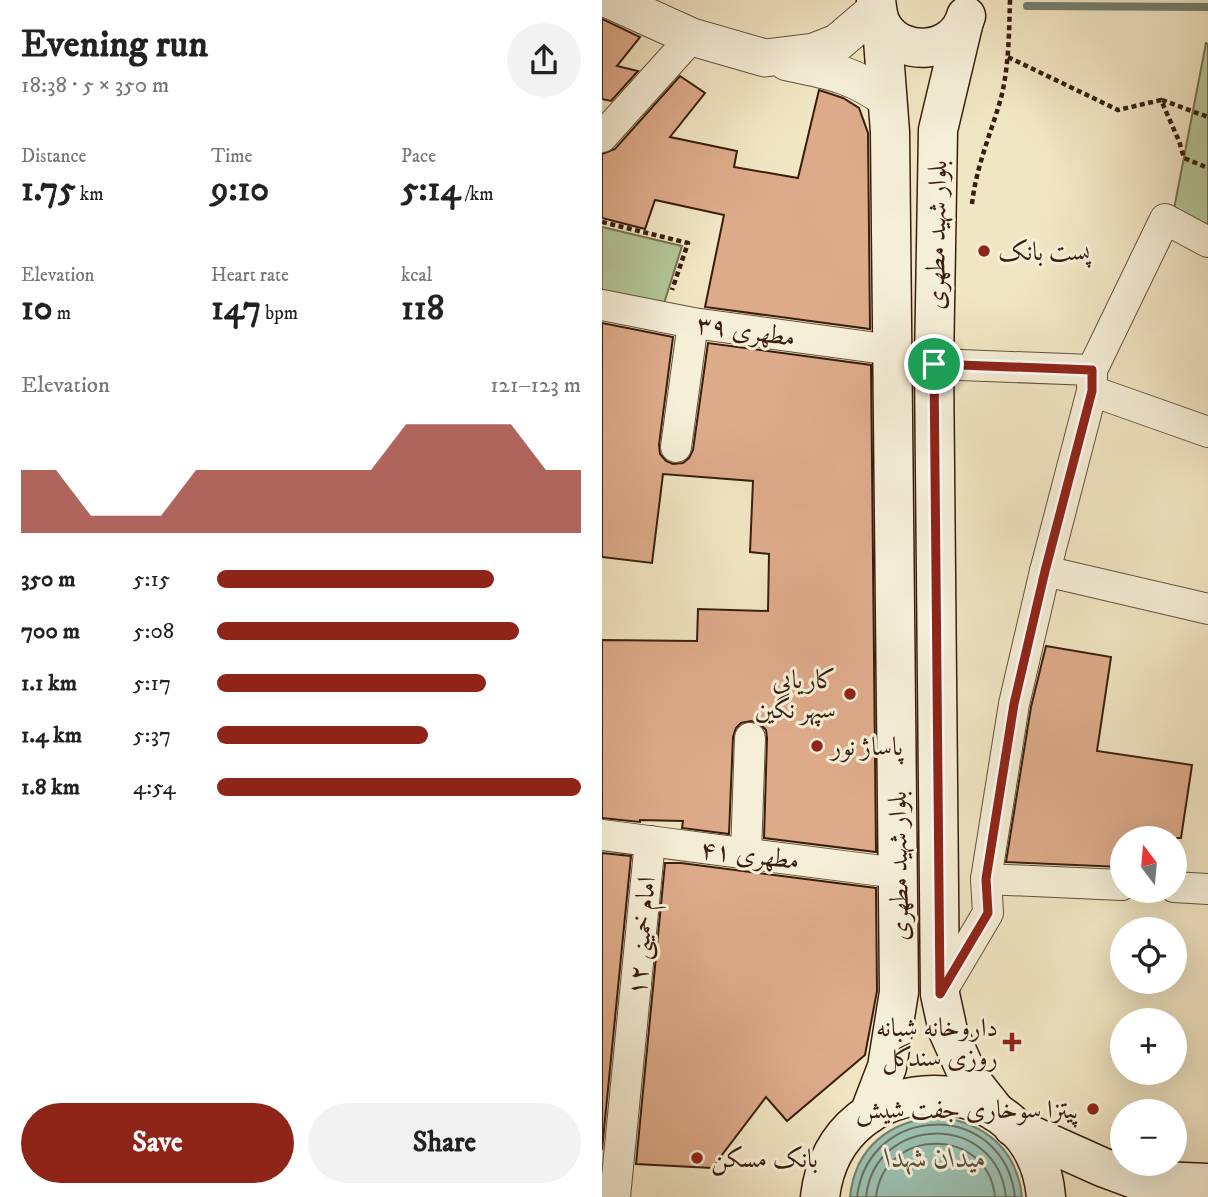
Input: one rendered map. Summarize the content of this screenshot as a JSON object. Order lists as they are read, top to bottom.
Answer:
{
  "streets": {
    "main road": ["بلوار شهید مطهری"],
    "street": ["مطهری ۳۹", "مطهری ۴۱", "امام خمینی ۱۲"]
  },
  "crossings": [
    ["بلوار شهید مطهری", "مطهری ۳۹"],
    ["بلوار شهید مطهری", "مطهری ۴۱"],
    ["مطهری ۴۱", "امام خمینی ۱۲"]
  ],
  "water": ["میدان شهدا"],
  "places": {
    "other": [
      "پست بانک",
      "کاریابی سپهر نگین",
      "پاساژ نور",
      "پیتزا سوخاری جفت شیش",
      "بانک مسکن"
    ],
    "health": ["داروخانه شبانه روزی سندگل"]
  },
  "north": "top",
  "page": {
    "heading": ["Evening run", "18:38 · 5 × 350 m"],
    "stats": [
      ["Distance", "1.75 km"],
      ["Time", "9:10"],
      ["Pace", "5:14 /km"],
      ["Elevation", "10 m"],
      ["Heart rate", "147 bpm"],
      ["kcal", "118"]
    ],
    "chart": ["Elevation", "121–123 m"],
    "list": [
      {
        "name": "350 m",
        "note": "5:15"
      },
      {
        "name": "700 m",
        "note": "5:08"
      },
      {
        "name": "1.1 km",
        "note": "5:17"
      },
      {
        "name": "1.4 km",
        "note": "5:37"
      },
      {
        "name": "1.8 km",
        "note": "4:54"
      }
    ],
    "map_buttons": ["+", "−"],
    "buttons": ["Save", "Share"]
  }
}
